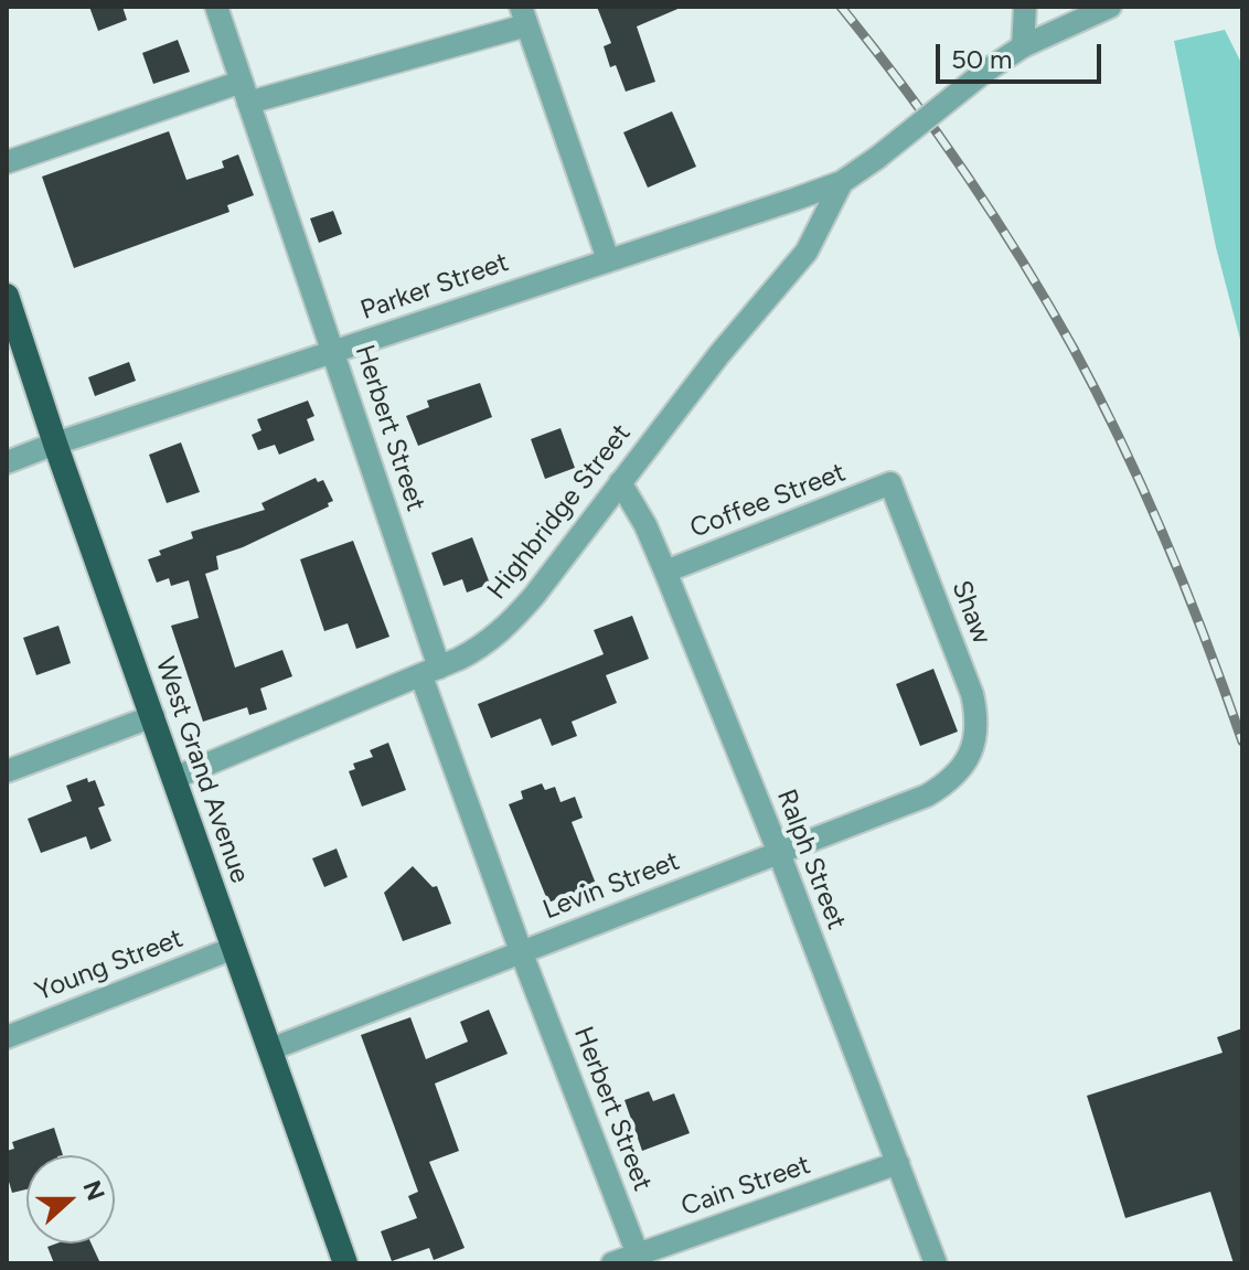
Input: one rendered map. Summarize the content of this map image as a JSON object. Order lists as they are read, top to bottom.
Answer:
{
  "streets": {
    "highway": ["West Grand Avenue"],
    "street": [
      "Parker Street",
      "Herbert Street",
      "Coffee Street",
      "Highbridge Street",
      "Shaw",
      "Ralph Street",
      "Levin Street",
      "Young Street",
      "Cain Street"
    ]
  },
  "crossings": [
    ["Parker Street", "Herbert Street"],
    ["Parker Street", "Highbridge Street"],
    ["Parker Street", "West Grand Avenue"],
    ["Herbert Street", "Highbridge Street"],
    ["Herbert Street", "Levin Street"],
    ["Herbert Street", "Cain Street"],
    ["Coffee Street", "Shaw"],
    ["Coffee Street", "Ralph Street"],
    ["Highbridge Street", "West Grand Avenue"],
    ["Highbridge Street", "Ralph Street"],
    ["Shaw", "Levin Street"],
    ["West Grand Avenue", "Levin Street"],
    ["West Grand Avenue", "Young Street"],
    ["Ralph Street", "Levin Street"],
    ["Ralph Street", "Cain Street"]
  ],
  "scale_bar": "50 m",
  "north": "right"
}
